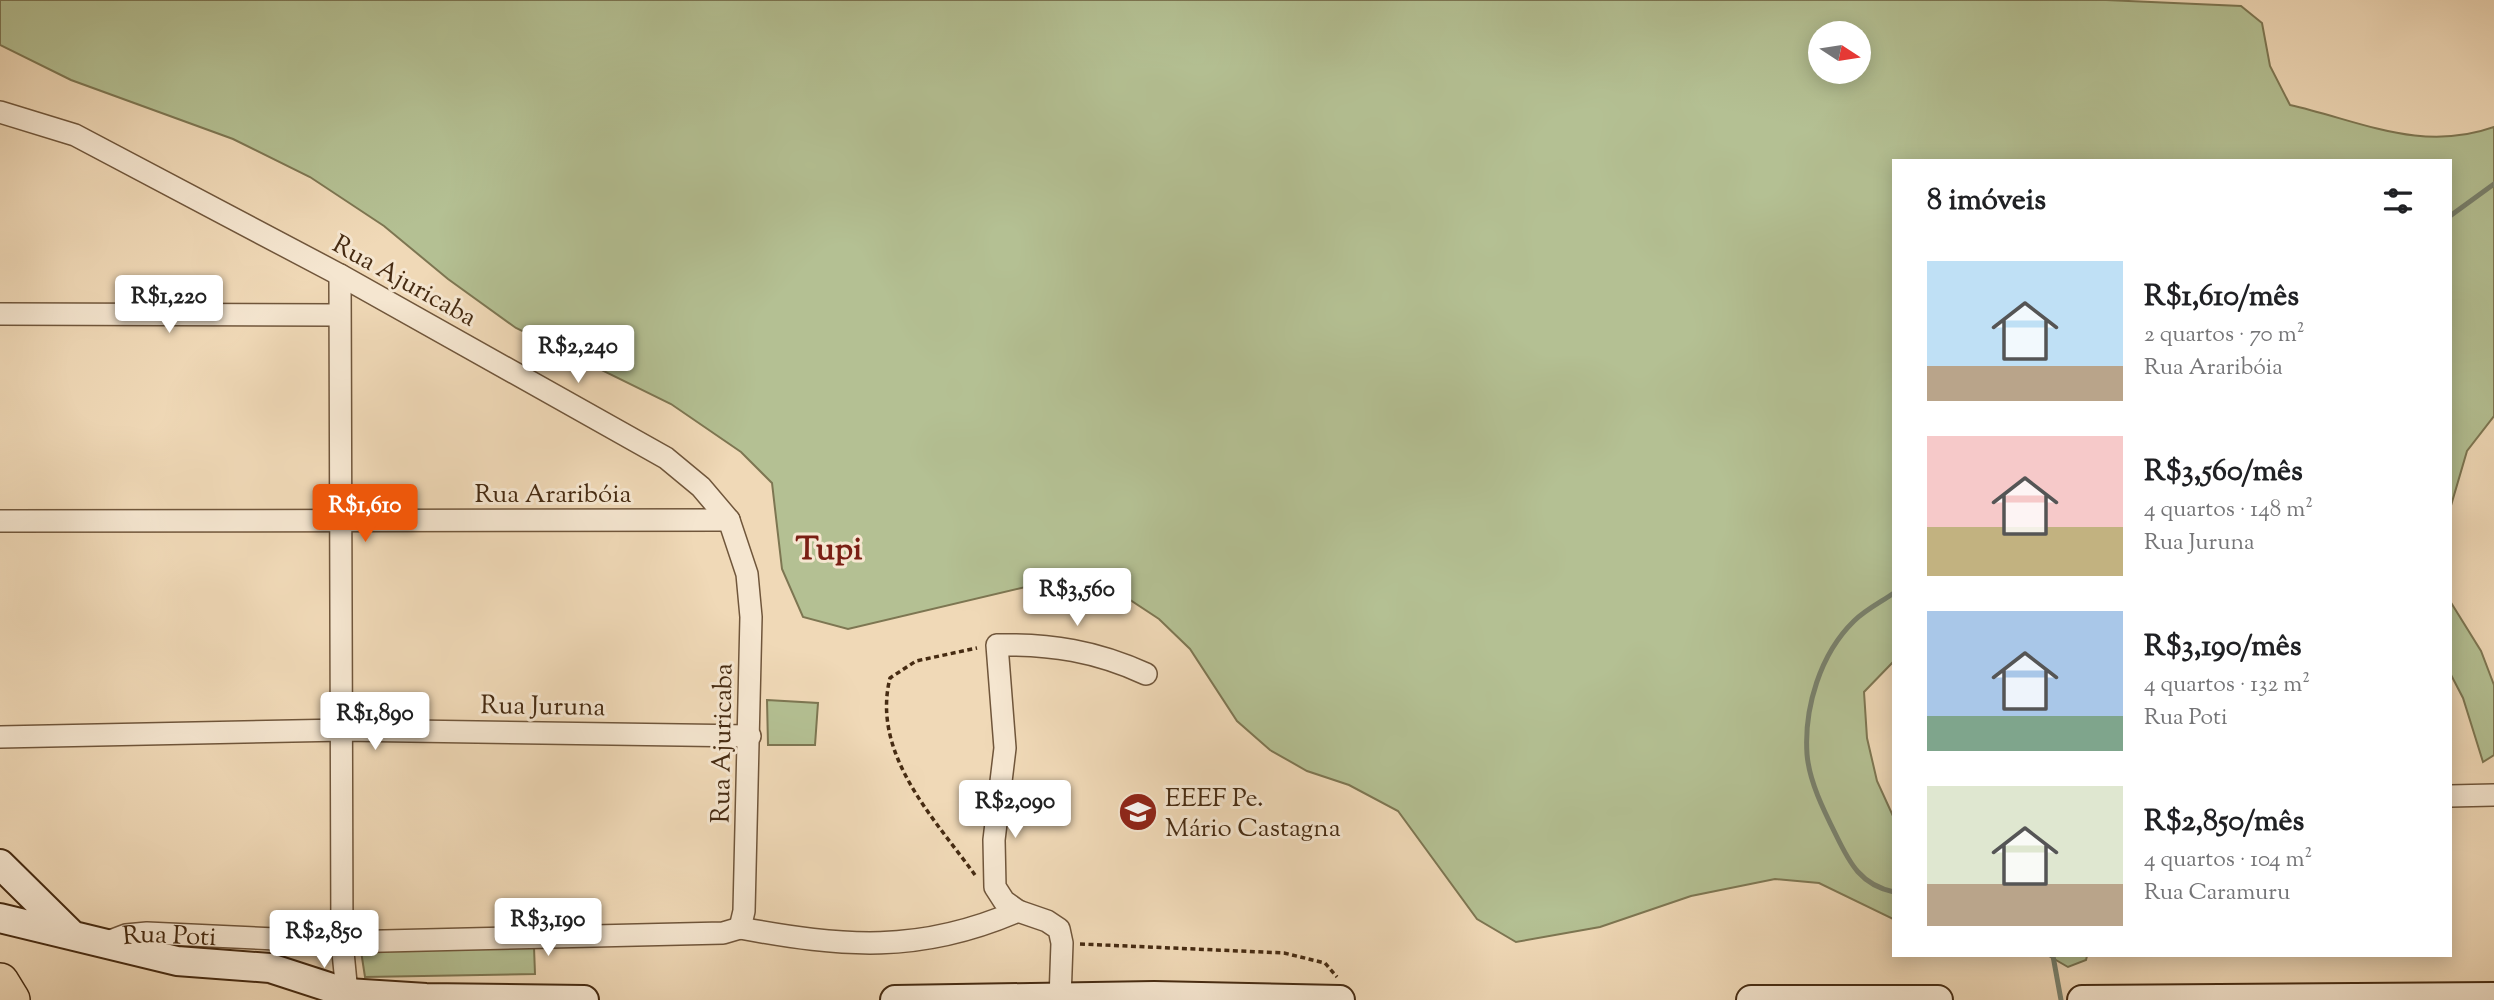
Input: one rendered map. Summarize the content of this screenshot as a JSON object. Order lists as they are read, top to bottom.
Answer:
{
  "streets": {
    "street": [
      "Rua Ajuricaba",
      "Rua Araribóia",
      "Rua Juruna",
      "Rua Poti"
    ]
  },
  "crossings": [
    ["Rua Ajuricaba", "Rua Araribóia"],
    ["Rua Ajuricaba", "Rua Juruna"],
    ["Rua Ajuricaba", "Rua Poti"]
  ],
  "districts": ["Tupi"],
  "places": {
    "school or university": ["EEEF Pe. Mário Castagna"]
  },
  "north": "right",
  "page": {
    "heading": "8 imóveis",
    "list": [
      {
        "name": "R$1,610/mês",
        "note": "2 quartos · 70 m² · Rua Araribóia"
      },
      {
        "name": "R$3,560/mês",
        "note": "4 quartos · 148 m² · Rua Juruna"
      },
      {
        "name": "R$3,190/mês",
        "note": "4 quartos · 132 m² · Rua Poti"
      },
      {
        "name": "R$2,850/mês",
        "note": "4 quartos · 104 m² · Rua Caramuru"
      }
    ],
    "price": [
      "R$1,220",
      "R$2,240",
      "R$1,610",
      "R$3,560",
      "R$1,890",
      "R$2,090",
      "R$3,190",
      "R$2,850"
    ]
  }
}
